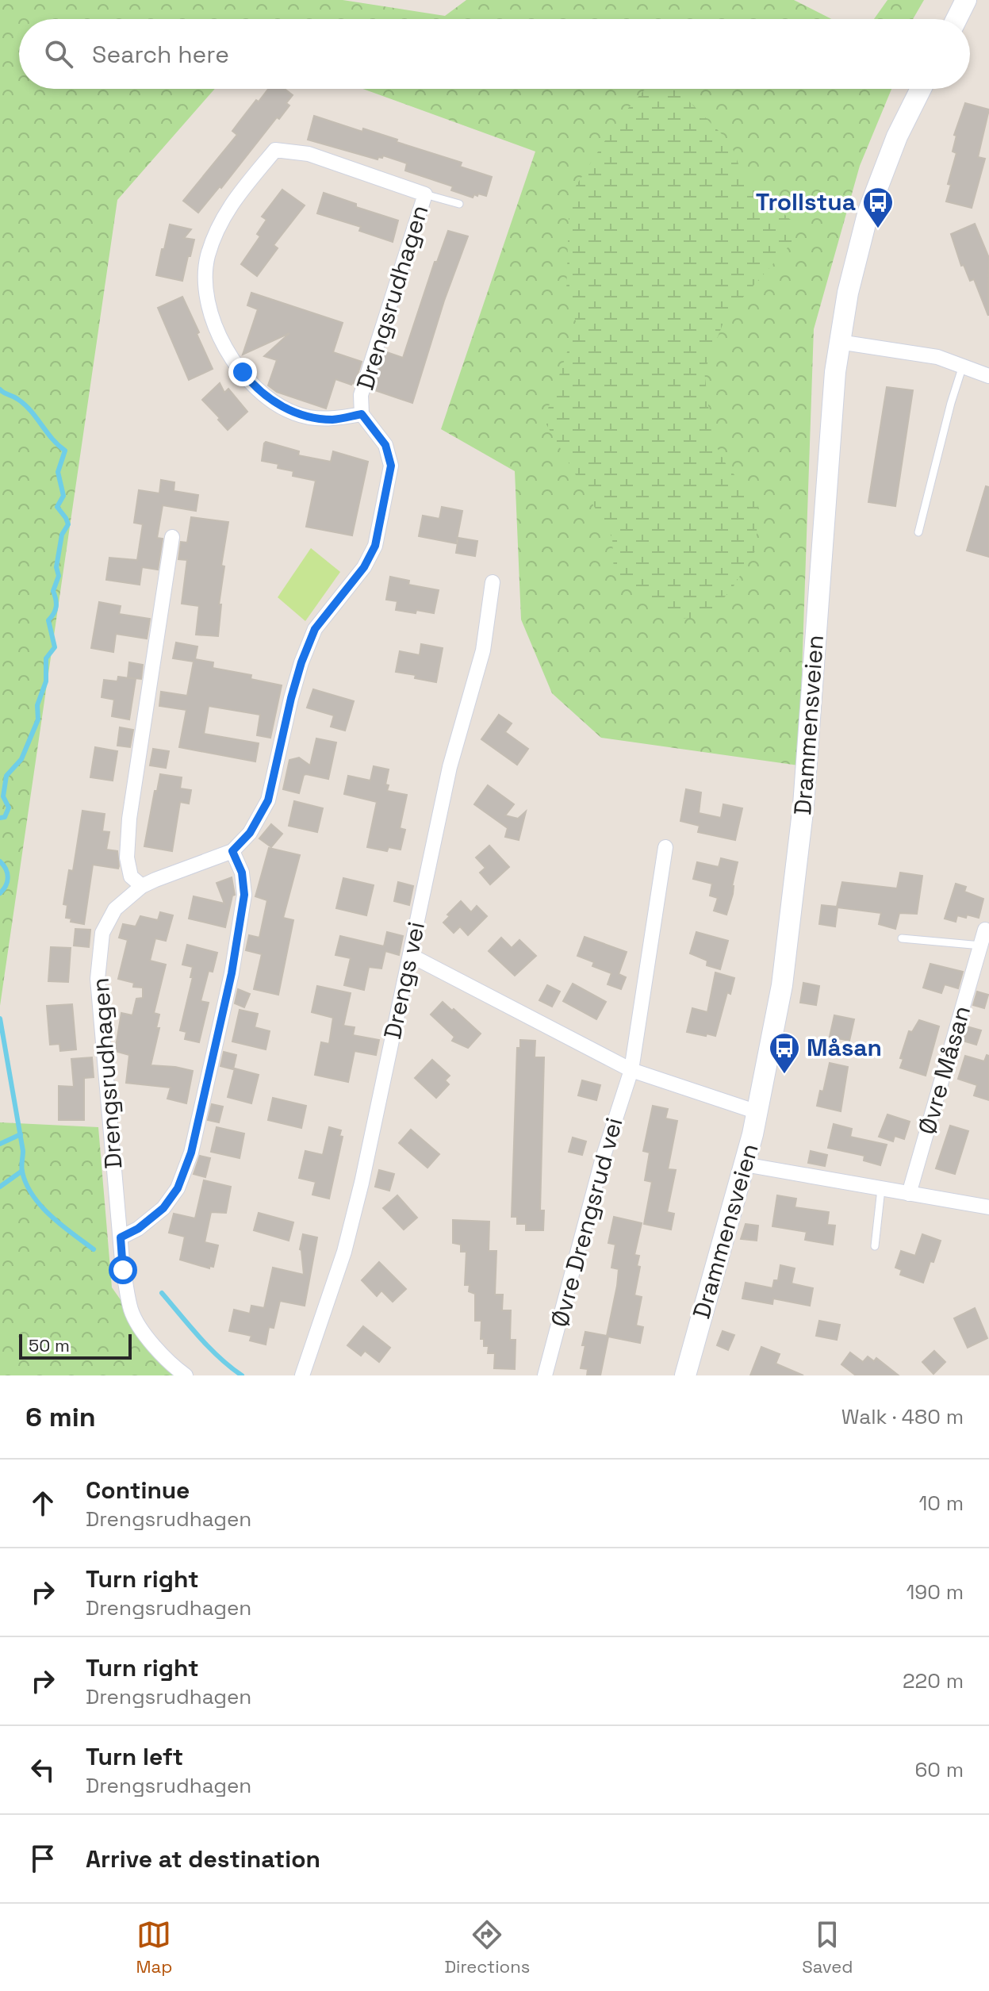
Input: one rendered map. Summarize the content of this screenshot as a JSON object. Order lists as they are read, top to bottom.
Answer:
{
  "streets": {
    "main road": ["Drammensveien"],
    "street": [
      "Drengsrudhagen",
      "Drengs vei",
      "Øvre Måsan",
      "Øvre Drengsrud vei"
    ]
  },
  "places": {
    "bus stop": ["Trollstua", "Måsan"]
  },
  "scale_bar": "50 m",
  "page": {
    "search": "Search here",
    "scale": "50 m",
    "heading": ["6 min", "Walk · 480 m"],
    "list": [
      ["Continue", "Drengsrudhagen", "10 m"],
      ["Turn right", "Drengsrudhagen", "190 m"],
      ["Turn right", "Drengsrudhagen", "220 m"],
      ["Turn left", "Drengsrudhagen", "60 m"],
      "Arrive at destination"
    ],
    "nav": ["Map", "Directions", "Saved"]
  }
}
